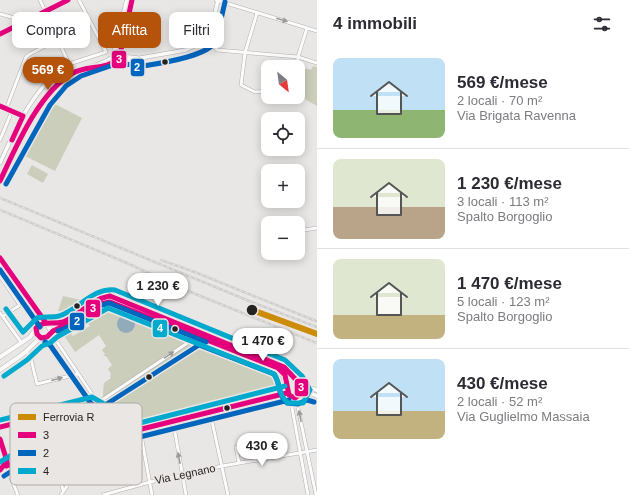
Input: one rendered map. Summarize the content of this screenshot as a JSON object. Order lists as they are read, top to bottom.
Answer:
{
  "streets": {
    "street": ["Via Legnano"]
  },
  "lines": [
    "transit line 3",
    "transit line 2",
    "transit line 4",
    "rail line R"
  ],
  "legend": [
    "Ferrovia R",
    "3",
    "2",
    "4"
  ],
  "north": "bottom right",
  "page": {
    "heading": "4 immobili",
    "chip": ["Compra", "Affitta", "Filtri"],
    "list": [
      {
        "name": "569 €/mese",
        "note": "2 locali · 70 m² · Via Brigata Ravenna"
      },
      {
        "name": "1 230 €/mese",
        "note": "3 locali · 113 m² · Spalto Borgoglio"
      },
      {
        "name": "1 470 €/mese",
        "note": "5 locali · 123 m² · Spalto Borgoglio"
      },
      {
        "name": "430 €/mese",
        "note": "2 locali · 52 m² · Via Guglielmo Massaia"
      }
    ],
    "price": [
      "569 €",
      "1 230 €",
      "1 470 €",
      "430 €"
    ],
    "map_buttons": ["+", "−"]
  }
}
